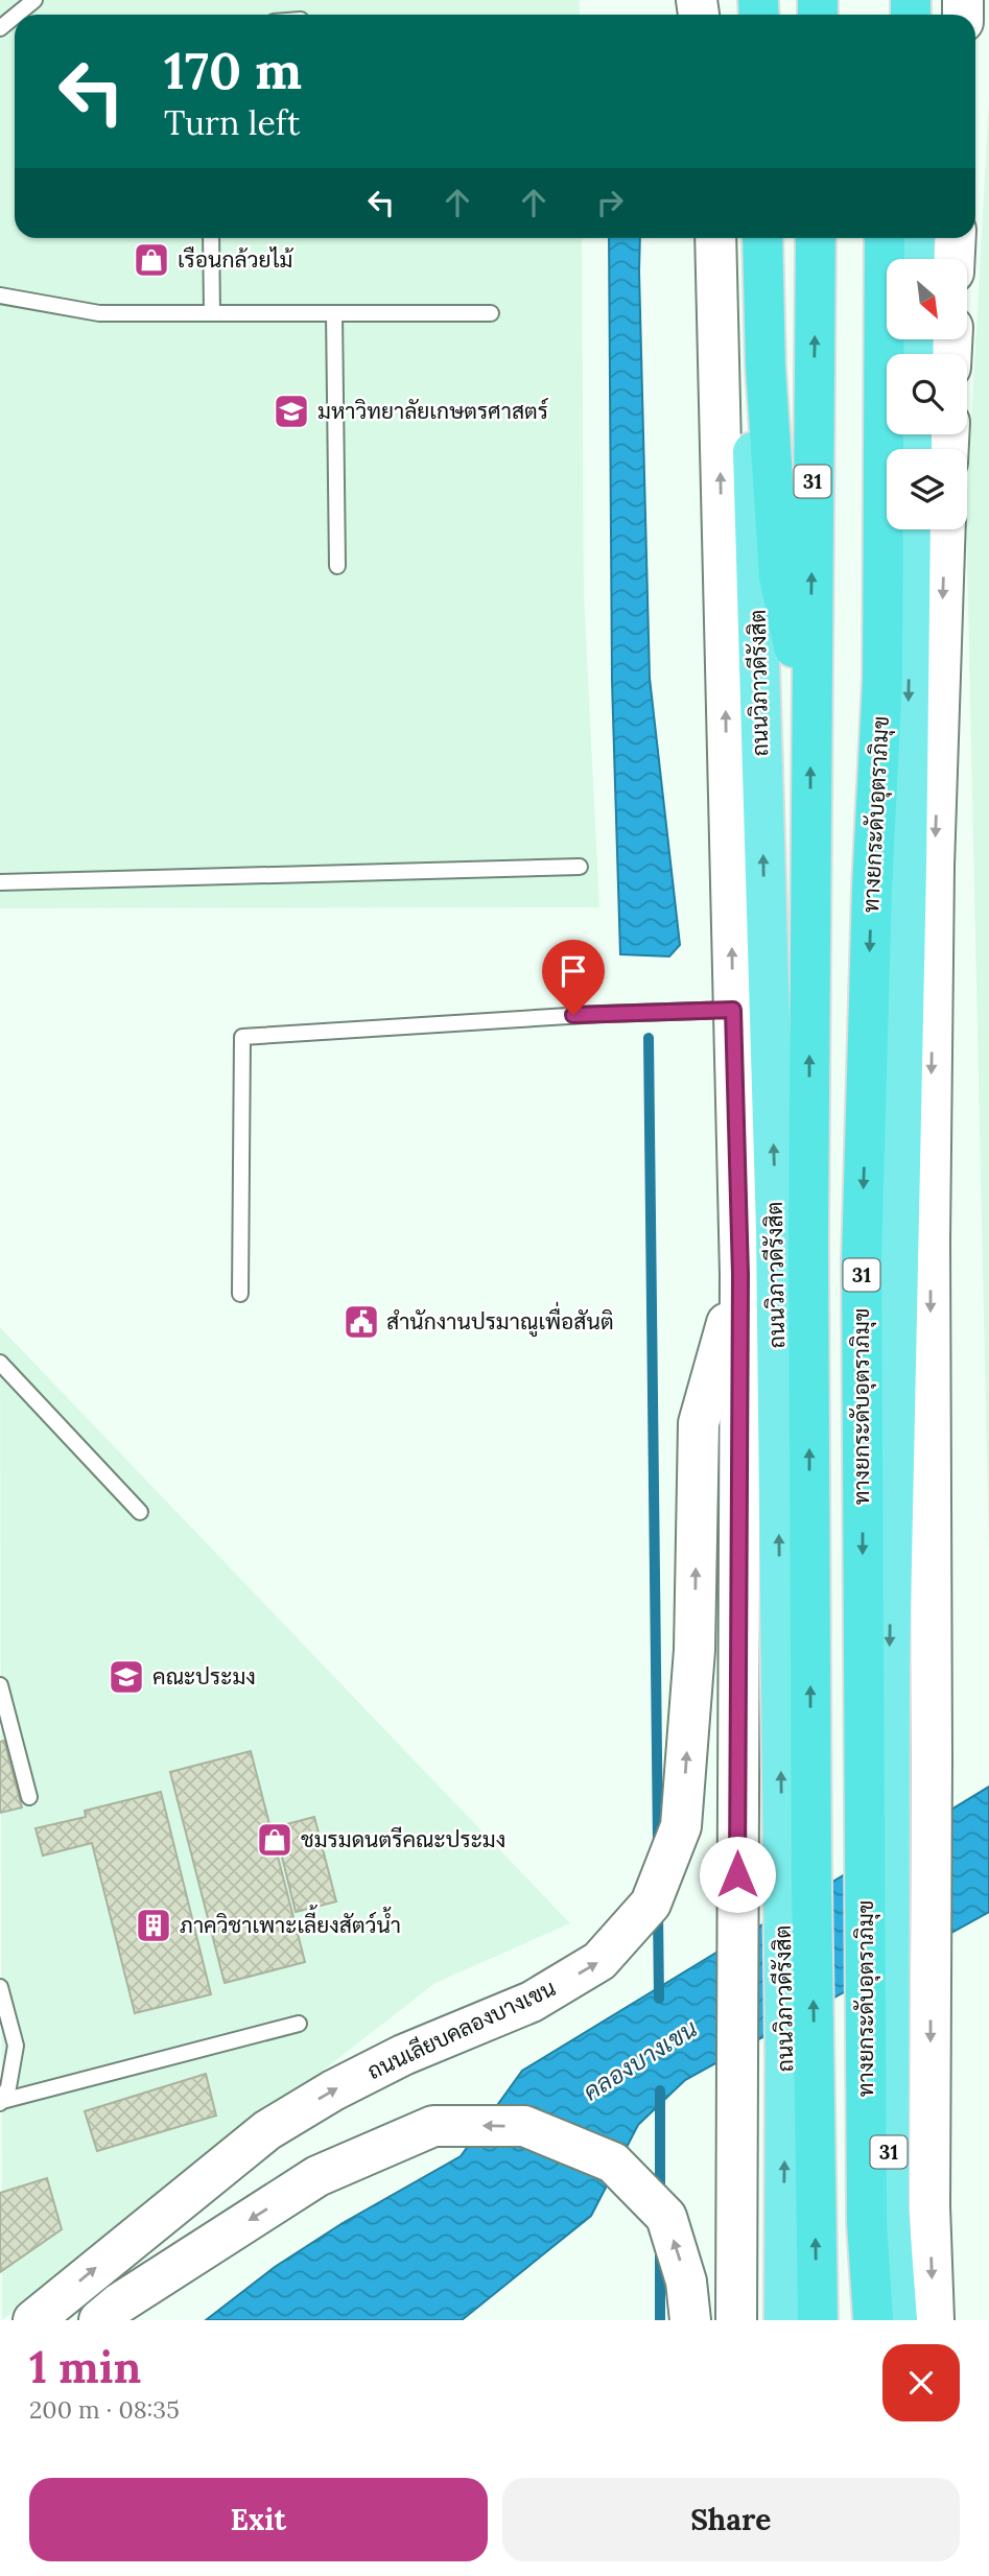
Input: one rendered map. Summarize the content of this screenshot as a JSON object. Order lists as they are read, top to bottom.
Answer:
{
  "streets": {
    "highway": ["31", "ถนนวิภาวดีรังสิต", "ทางยกระดับอุตราภิมุข"],
    "main road": ["ถนนเลียบคลองบางเขน"]
  },
  "crossings": [
    ["ถนนวิภาวดีรังสิต", "ถนนเลียบคลองบางเขน"]
  ],
  "one_way": ["ถนนเลียบคลองบางเขน"],
  "water": ["คลองบางเขน"],
  "places": {
    "shop": ["เรือนกล้วยไม้", "ชมรมดนตรีคณะประมง"],
    "school or university": ["มหาวิทยาลัยเกษตรศาสตร์", "คณะประมง"],
    "public building": ["สำนักงานปรมาณูเพื่อสันติ"],
    "building": ["ภาควิชาเพาะเลี้ยงสัตว์น้ำ"]
  },
  "north": "bottom right",
  "page": {
    "turn": ["170 m", "Turn left"],
    "heading": ["1 min", "200 m · 08:35"],
    "buttons": ["Exit", "Share"]
  }
}
